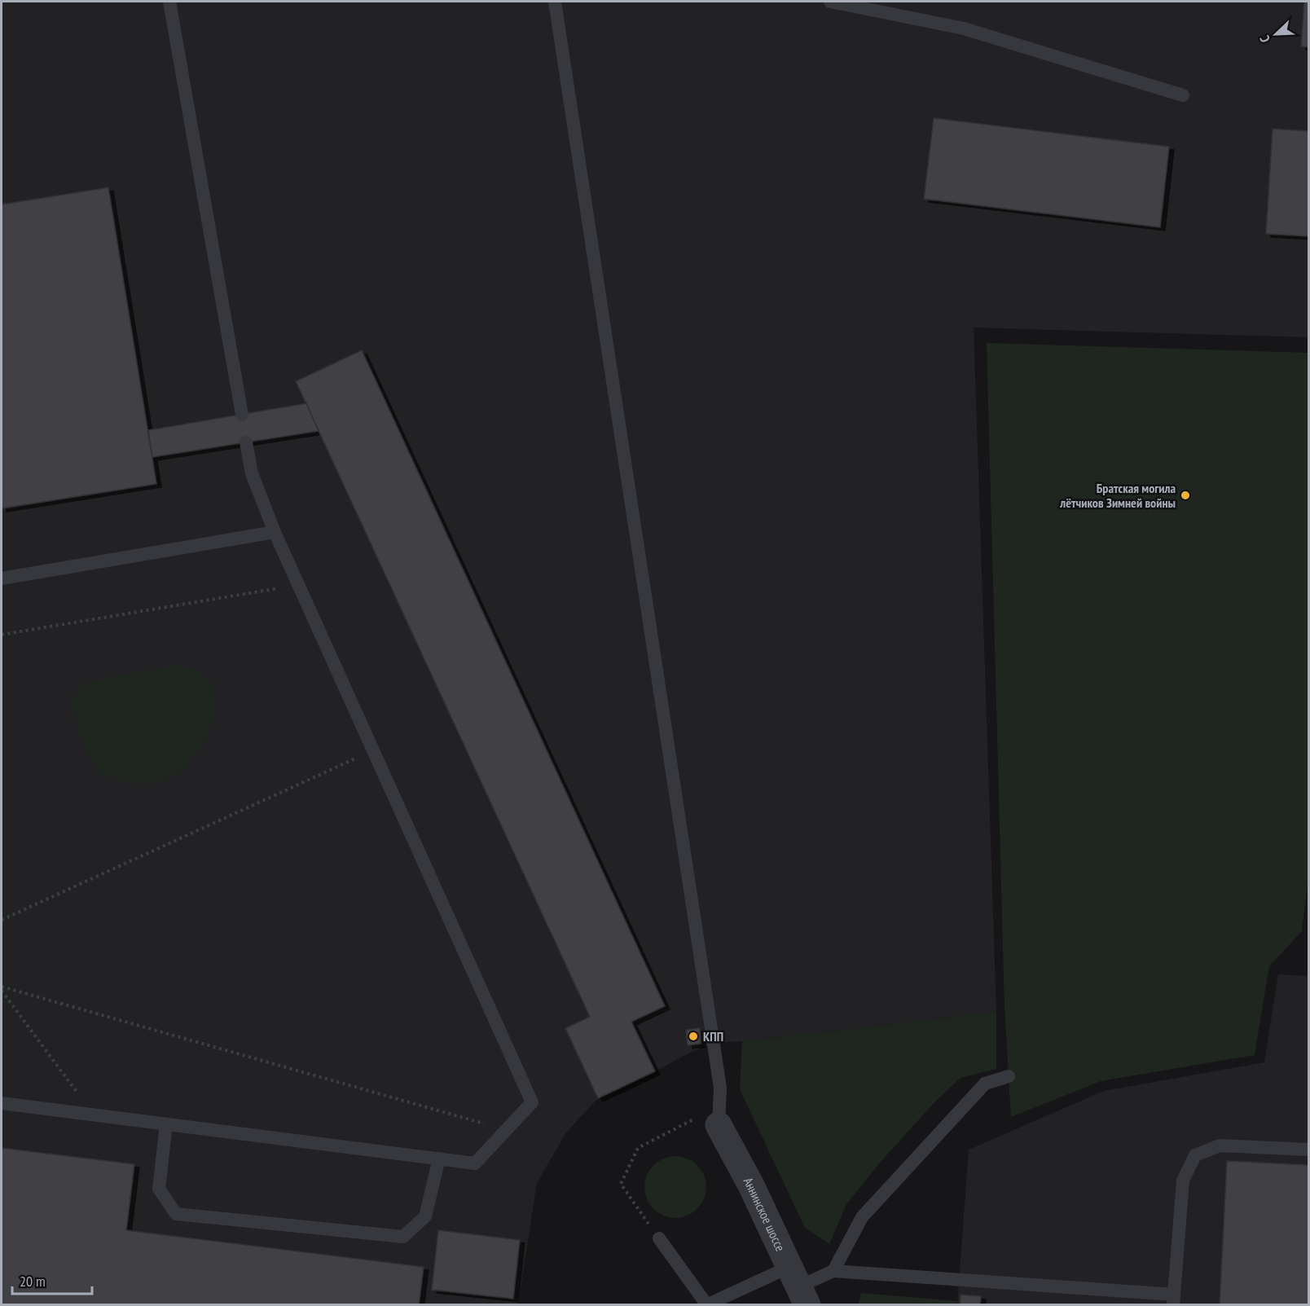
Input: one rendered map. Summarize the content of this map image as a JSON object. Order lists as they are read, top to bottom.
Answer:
{
  "streets": {
    "street": ["Аннинское шоссе"]
  },
  "places": ["Братская могила лётчиков Зимней войны", "КПП"],
  "scale_bar": "20 m",
  "north": "bottom left"
}
